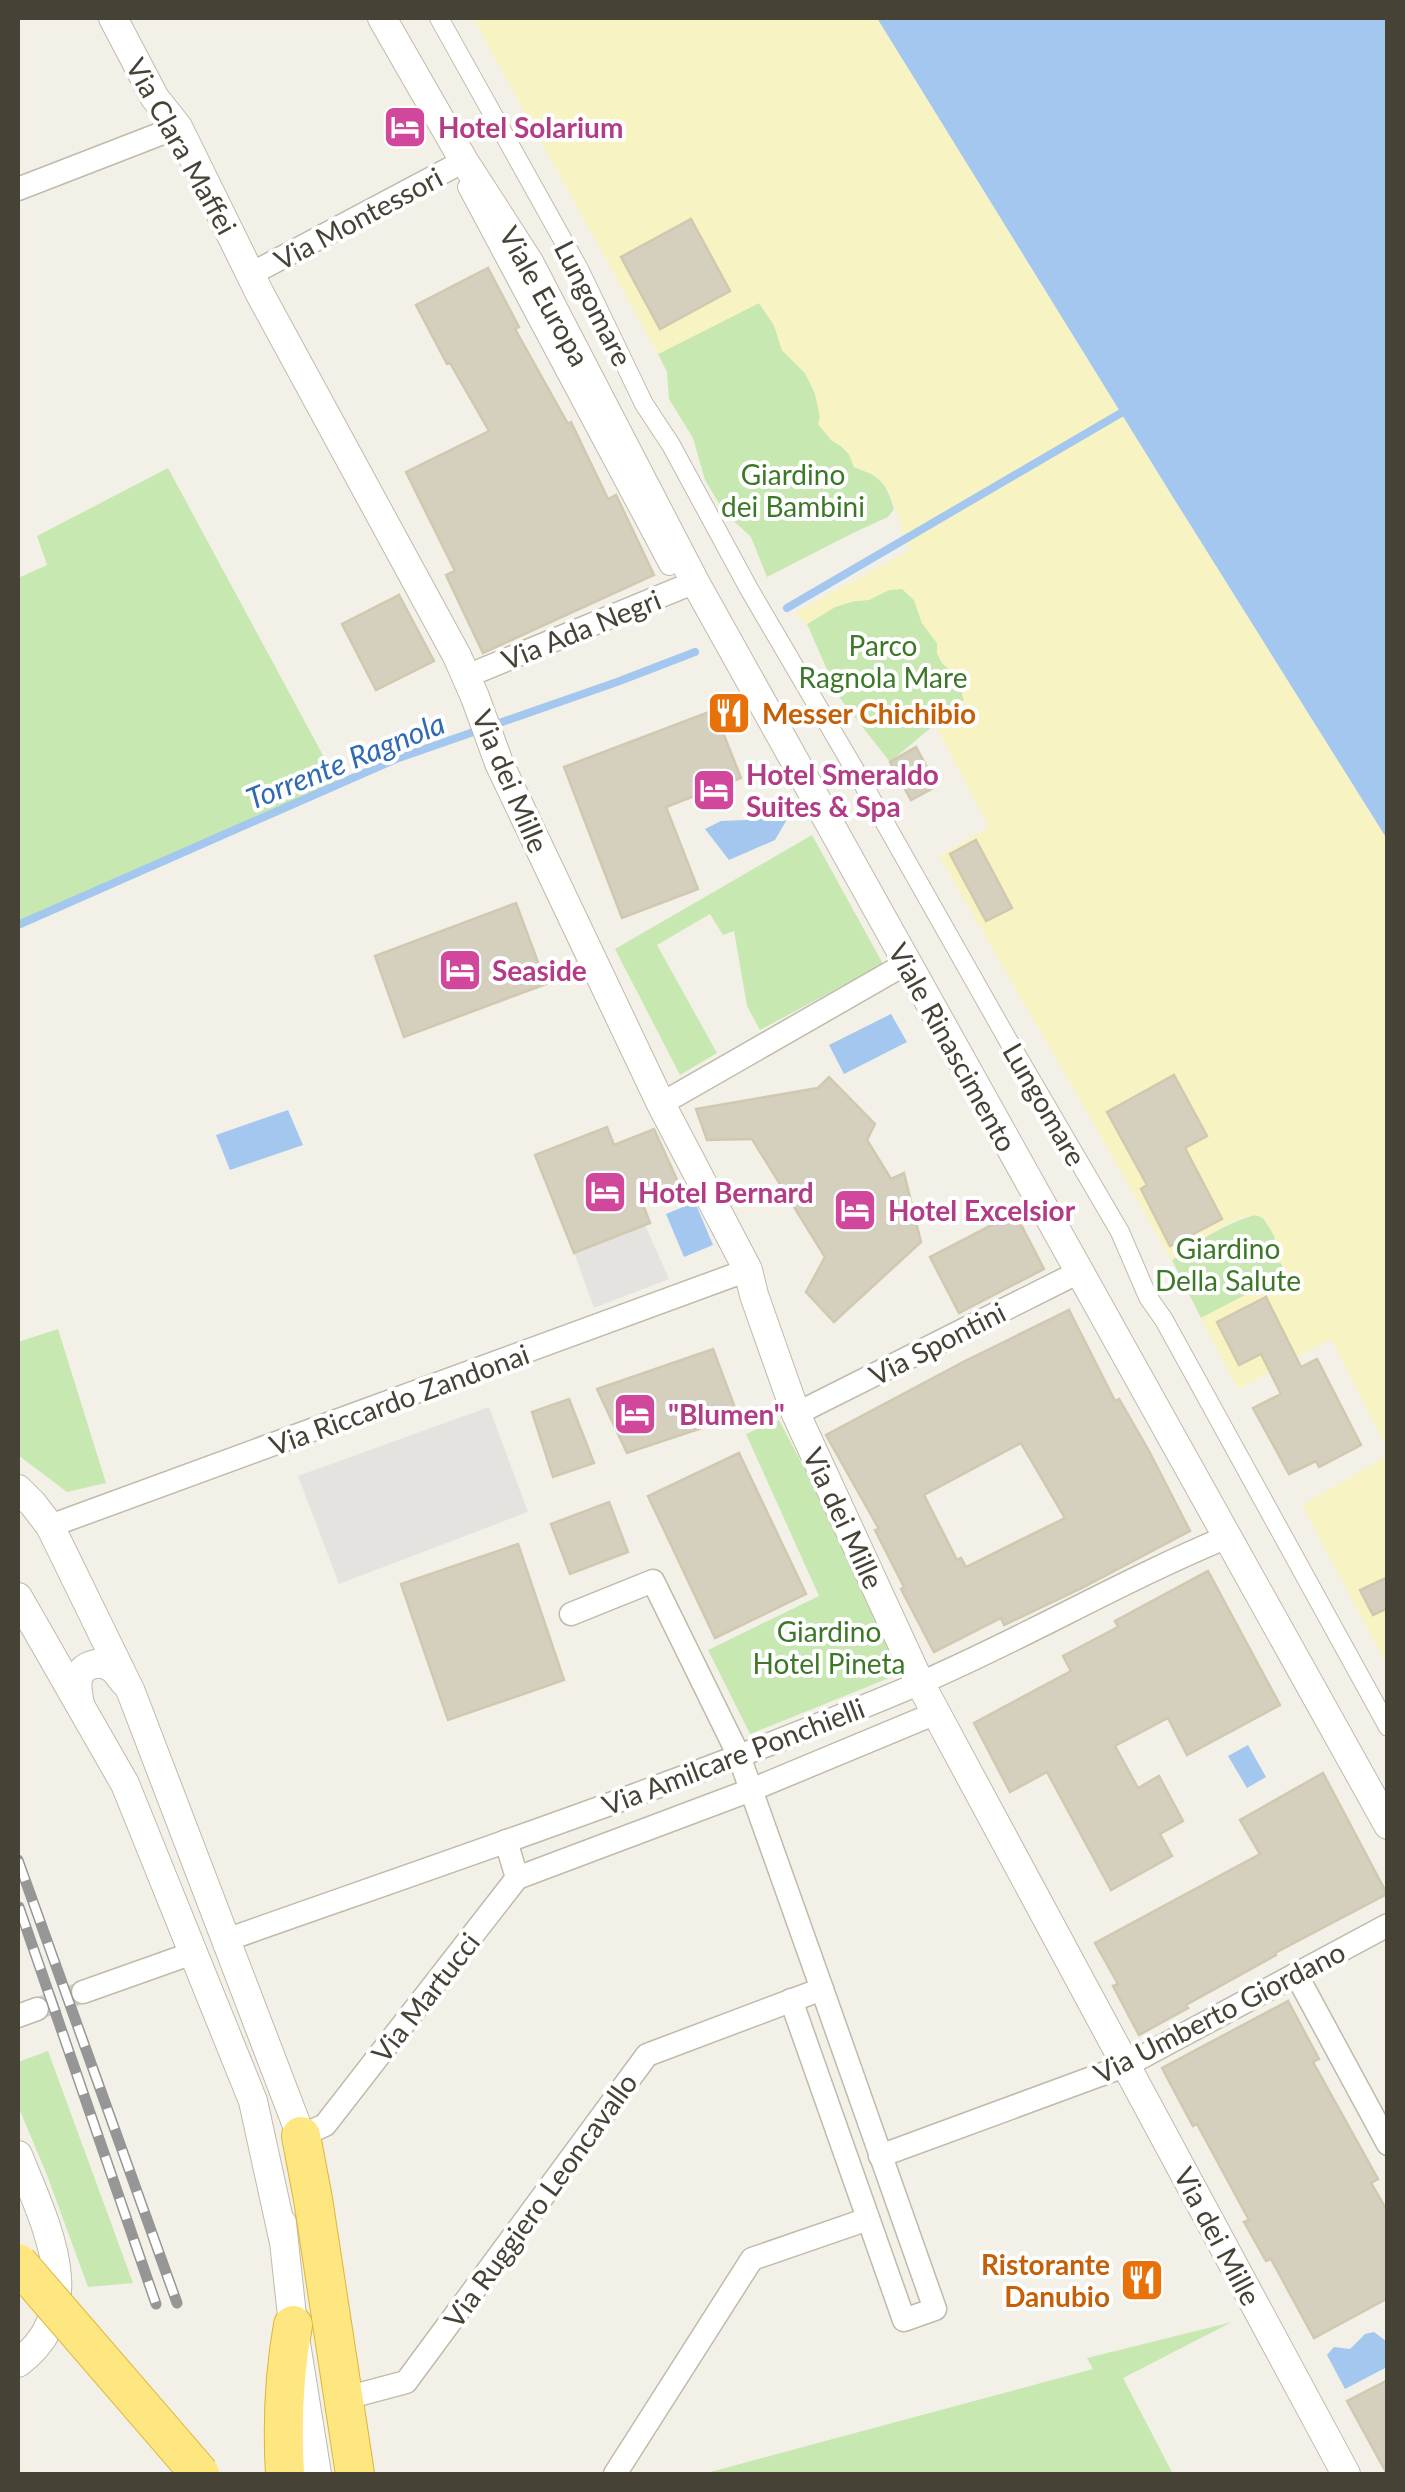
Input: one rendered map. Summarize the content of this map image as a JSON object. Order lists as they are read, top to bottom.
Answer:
{
  "streets": {
    "street": [
      "Via Clara Maffei",
      "Via Montessori",
      "Viale Europa",
      "Lungomare",
      "Via Ada Negri",
      "Via dei Mille",
      "Viale Rinascimento",
      "Via Spontini",
      "Via Riccardo Zandonai",
      "Via Amilcare Ponchielli",
      "Via Martucci",
      "Via Umberto Giordano",
      "Via Ruggiero Leoncavallo"
    ]
  },
  "crossings": [
    ["Via Clara Maffei", "Via Montessori"],
    ["Via Clara Maffei", "Via dei Mille"],
    ["Via Montessori", "Viale Europa"],
    ["Via Montessori", "Via dei Mille"],
    ["Viale Europa", "Via Ada Negri"],
    ["Viale Europa", "Viale Rinascimento"],
    ["Via Ada Negri", "Via dei Mille"],
    ["Via Ada Negri", "Viale Rinascimento"],
    ["Via dei Mille", "Via Spontini"],
    ["Via dei Mille", "Via Riccardo Zandonai"],
    ["Via dei Mille", "Via Amilcare Ponchielli"],
    ["Via dei Mille", "Via Umberto Giordano"],
    ["Viale Rinascimento", "Via Spontini"],
    ["Viale Rinascimento", "Via Amilcare Ponchielli"],
    ["Via Amilcare Ponchielli", "Via Martucci"]
  ],
  "water": ["Torrente Ragnola"],
  "parks": [
    "Giardino dei Bambini",
    "Parco Ragnola Mare",
    "Giardino Della Salute",
    "Giardino Hotel Pineta"
  ],
  "places": {
    "hotel": [
      "Hotel Solarium",
      "Hotel Smeraldo Suites & Spa",
      "Seaside",
      "Hotel Bernard",
      "Hotel Excelsior",
      "\"Blumen\""
    ],
    "restaurant": ["Messer Chichibio", "Ristorante Danubio"]
  }
}
